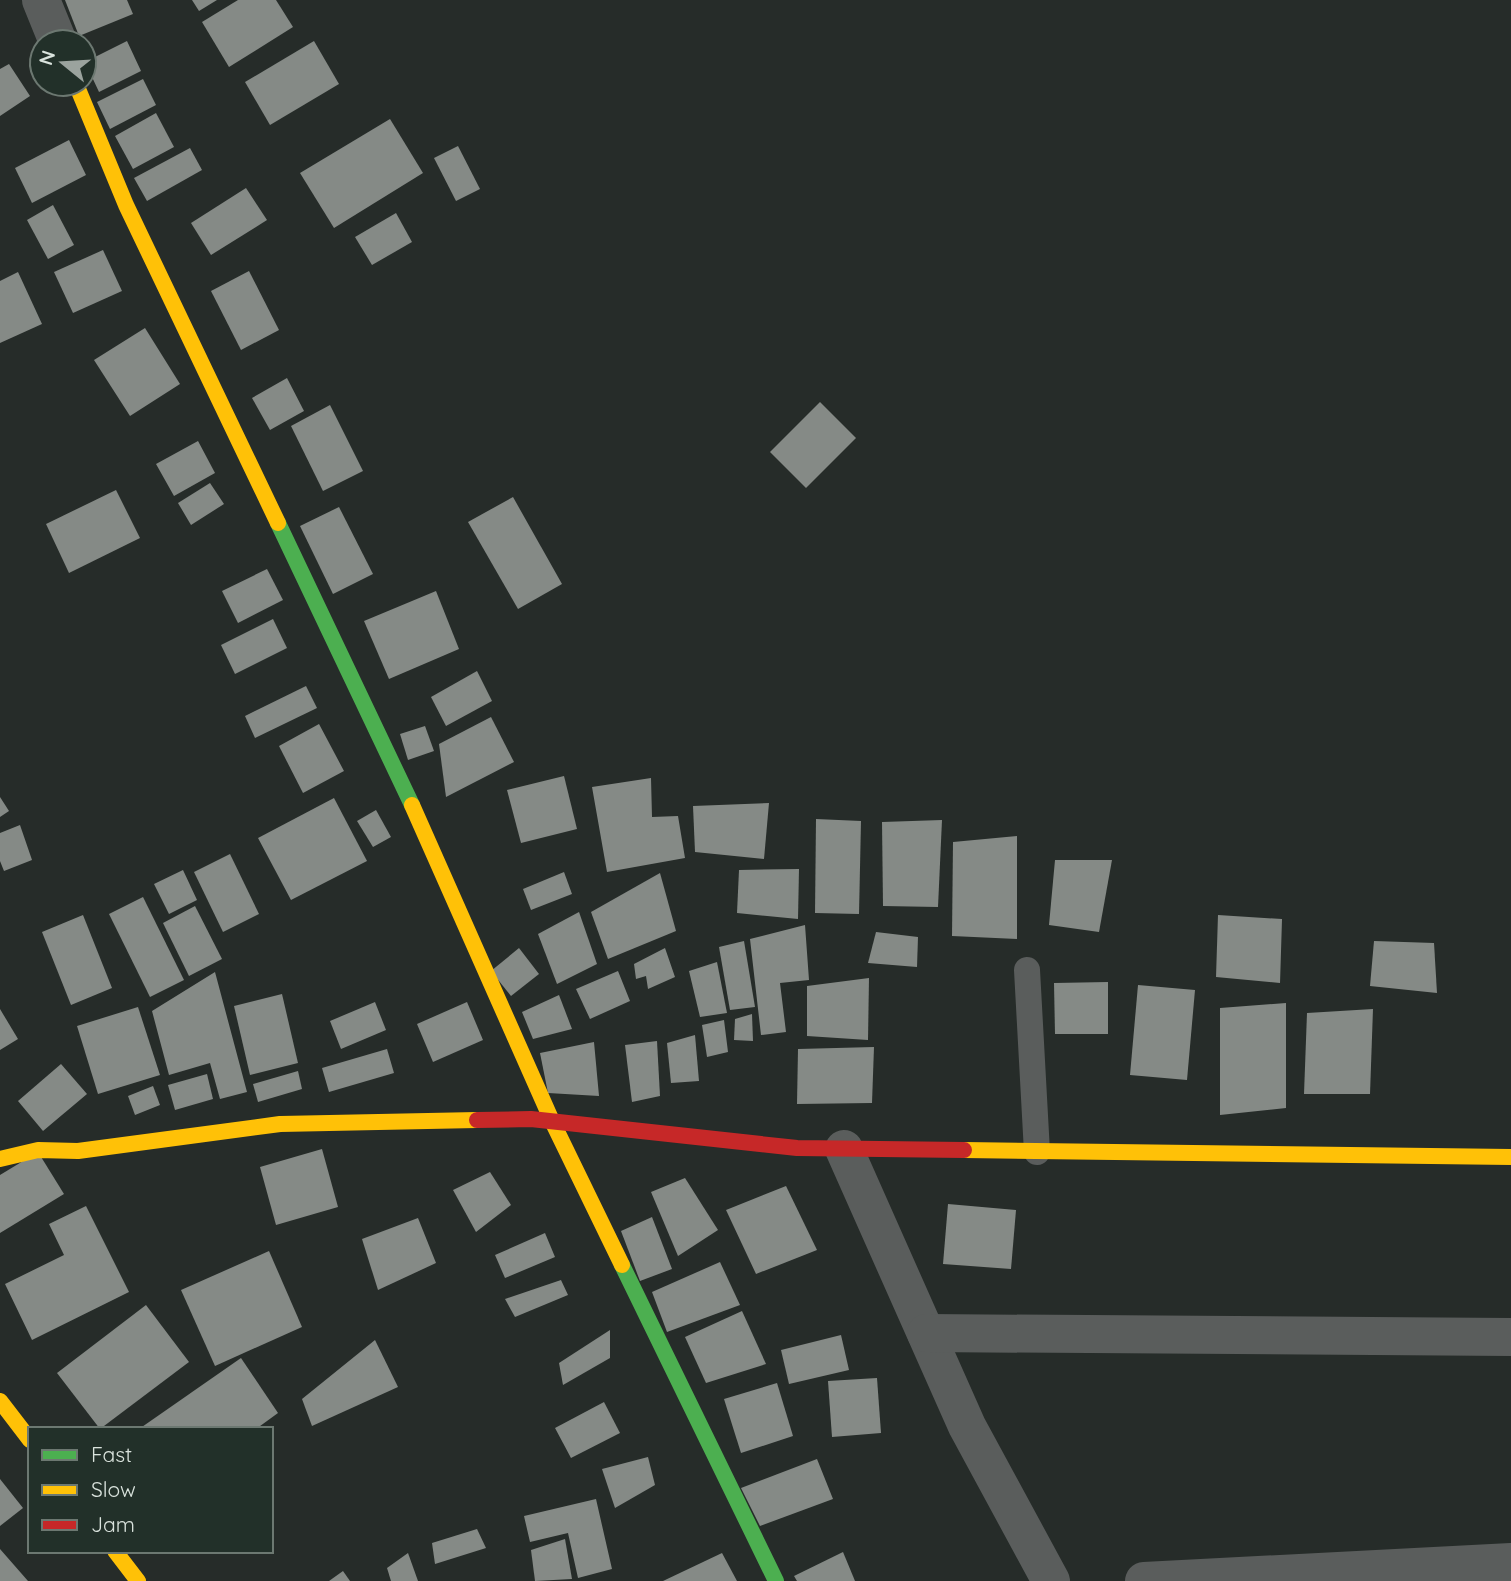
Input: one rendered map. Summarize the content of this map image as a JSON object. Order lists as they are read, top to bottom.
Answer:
{
  "legend": ["Fast", "Slow", "Jam"],
  "north": "left"
}
